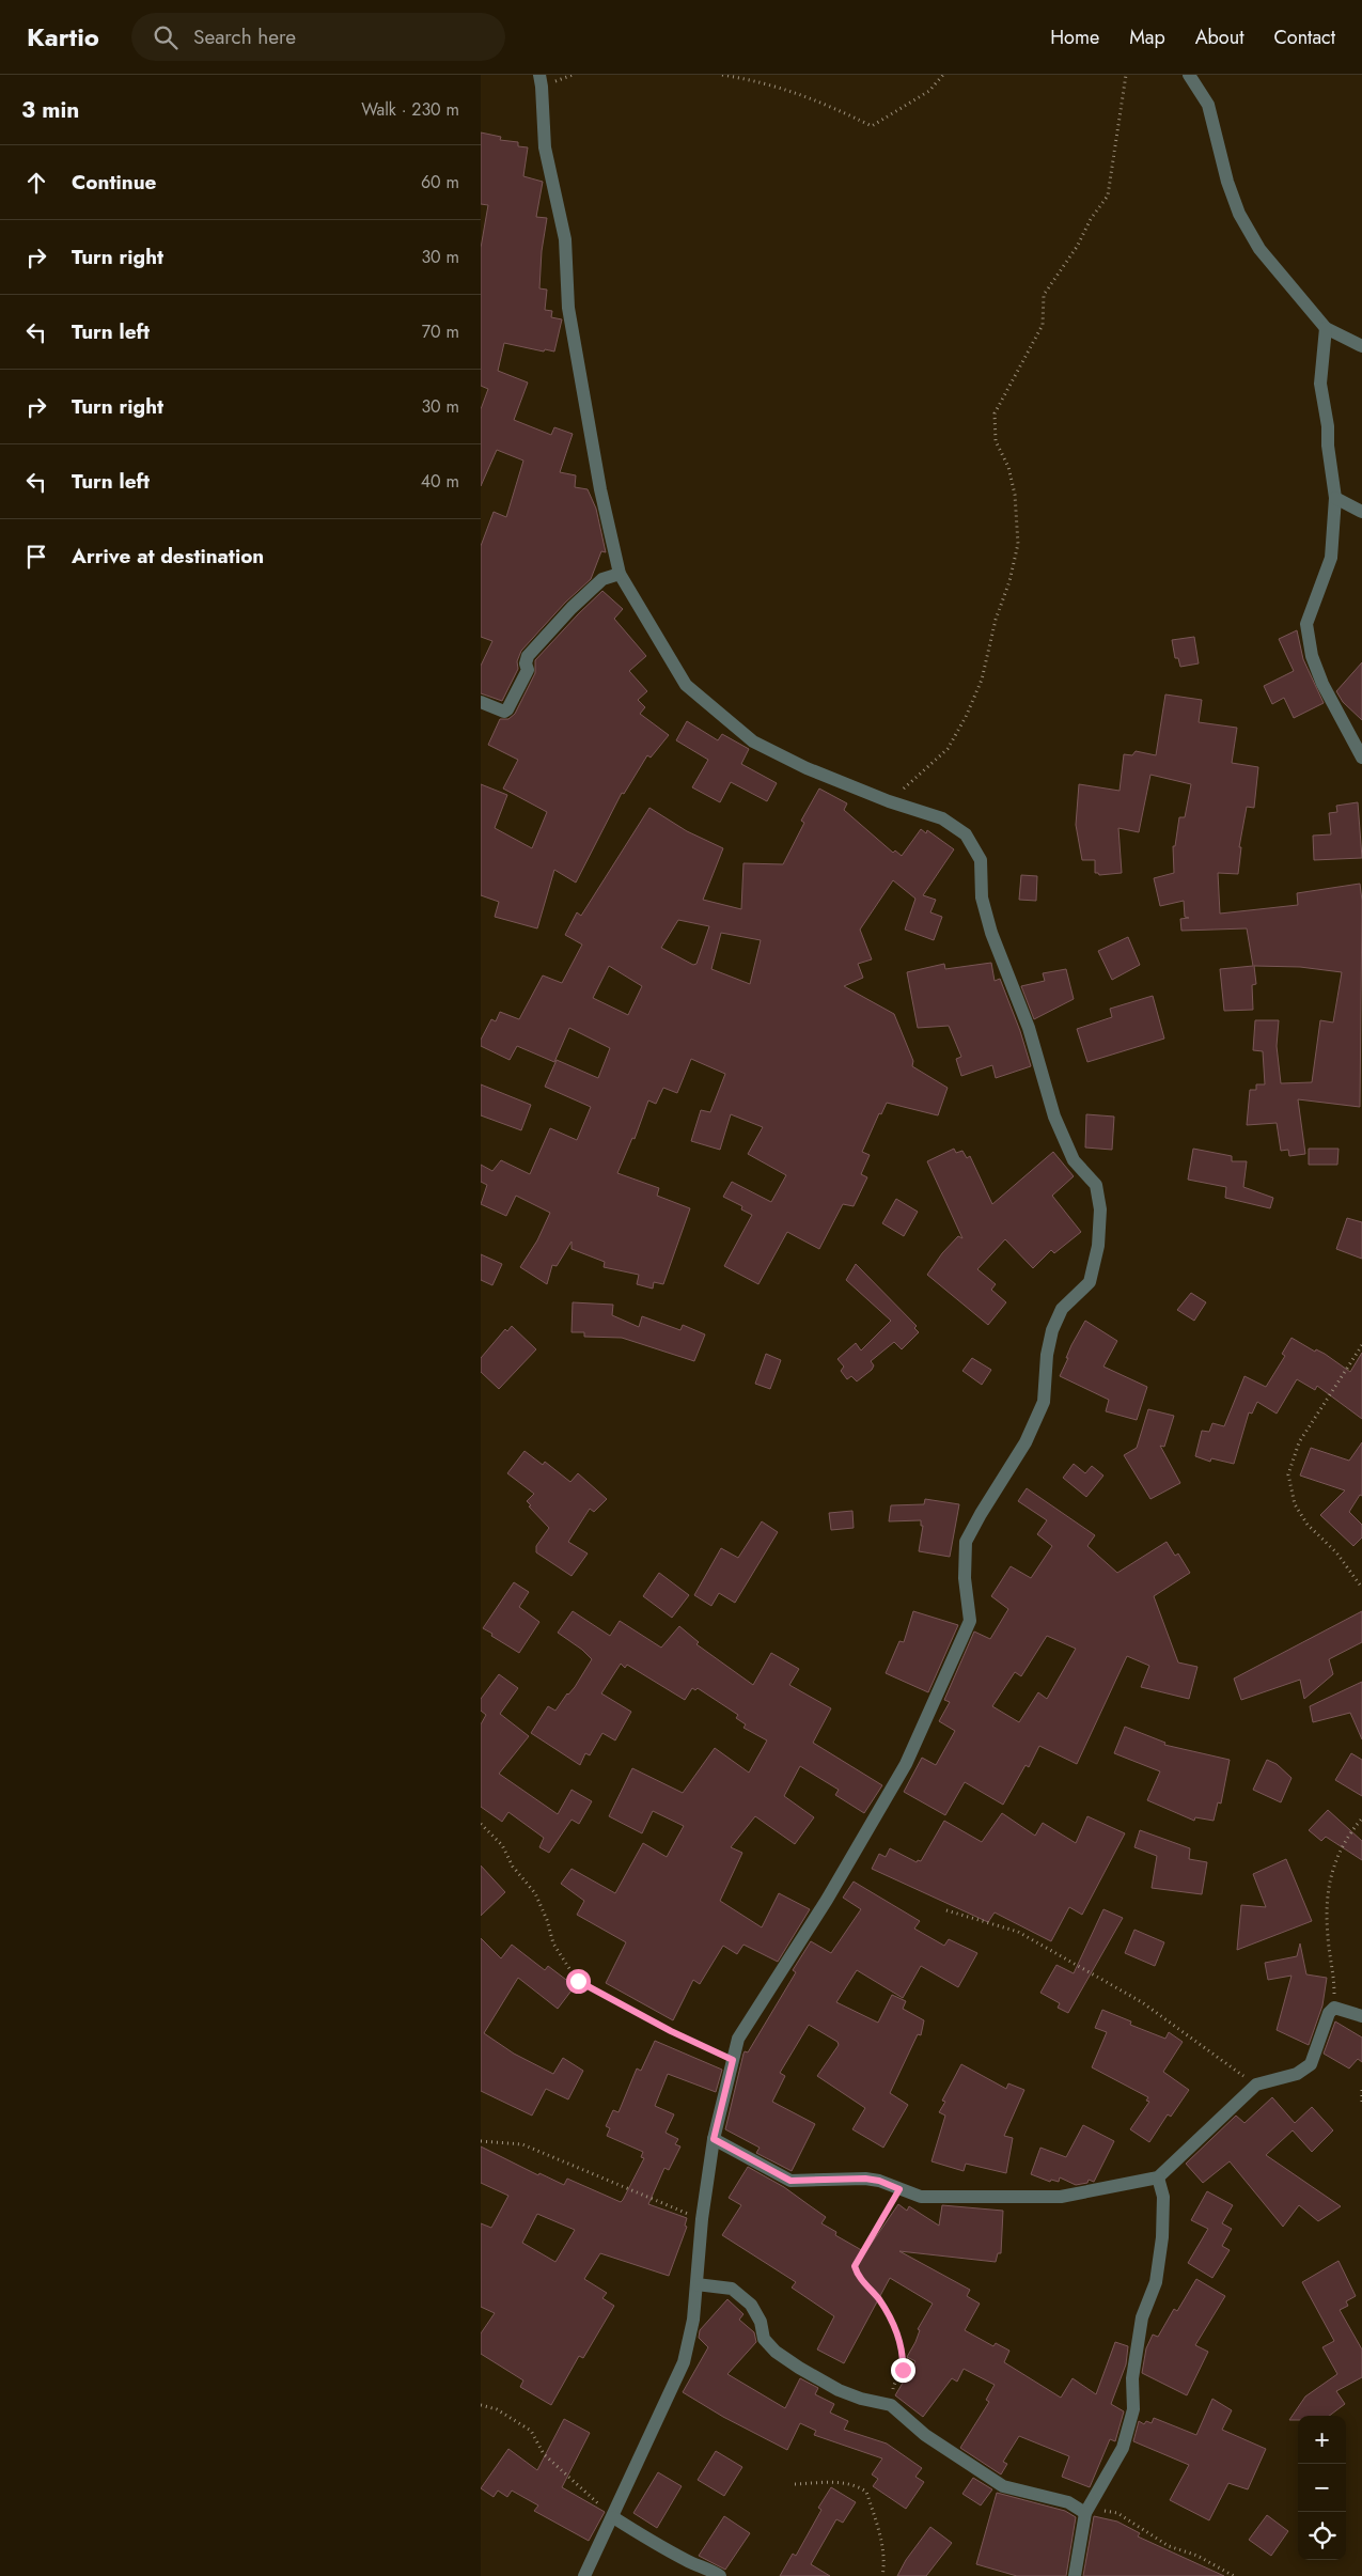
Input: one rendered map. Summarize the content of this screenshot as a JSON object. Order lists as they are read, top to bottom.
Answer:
{
  "page": {
    "header": "Kartio",
    "search": "Search here",
    "nav": [
      "Home",
      "Map",
      "About",
      "Contact"
    ],
    "heading": ["3 min", "Walk · 230 m"],
    "list": [
      ["Continue", "60 m"],
      ["Turn right", "30 m"],
      ["Turn left", "70 m"],
      ["Turn right", "30 m"],
      ["Turn left", "40 m"],
      "Arrive at destination"
    ],
    "map_buttons": ["+", "−"]
  }
}
